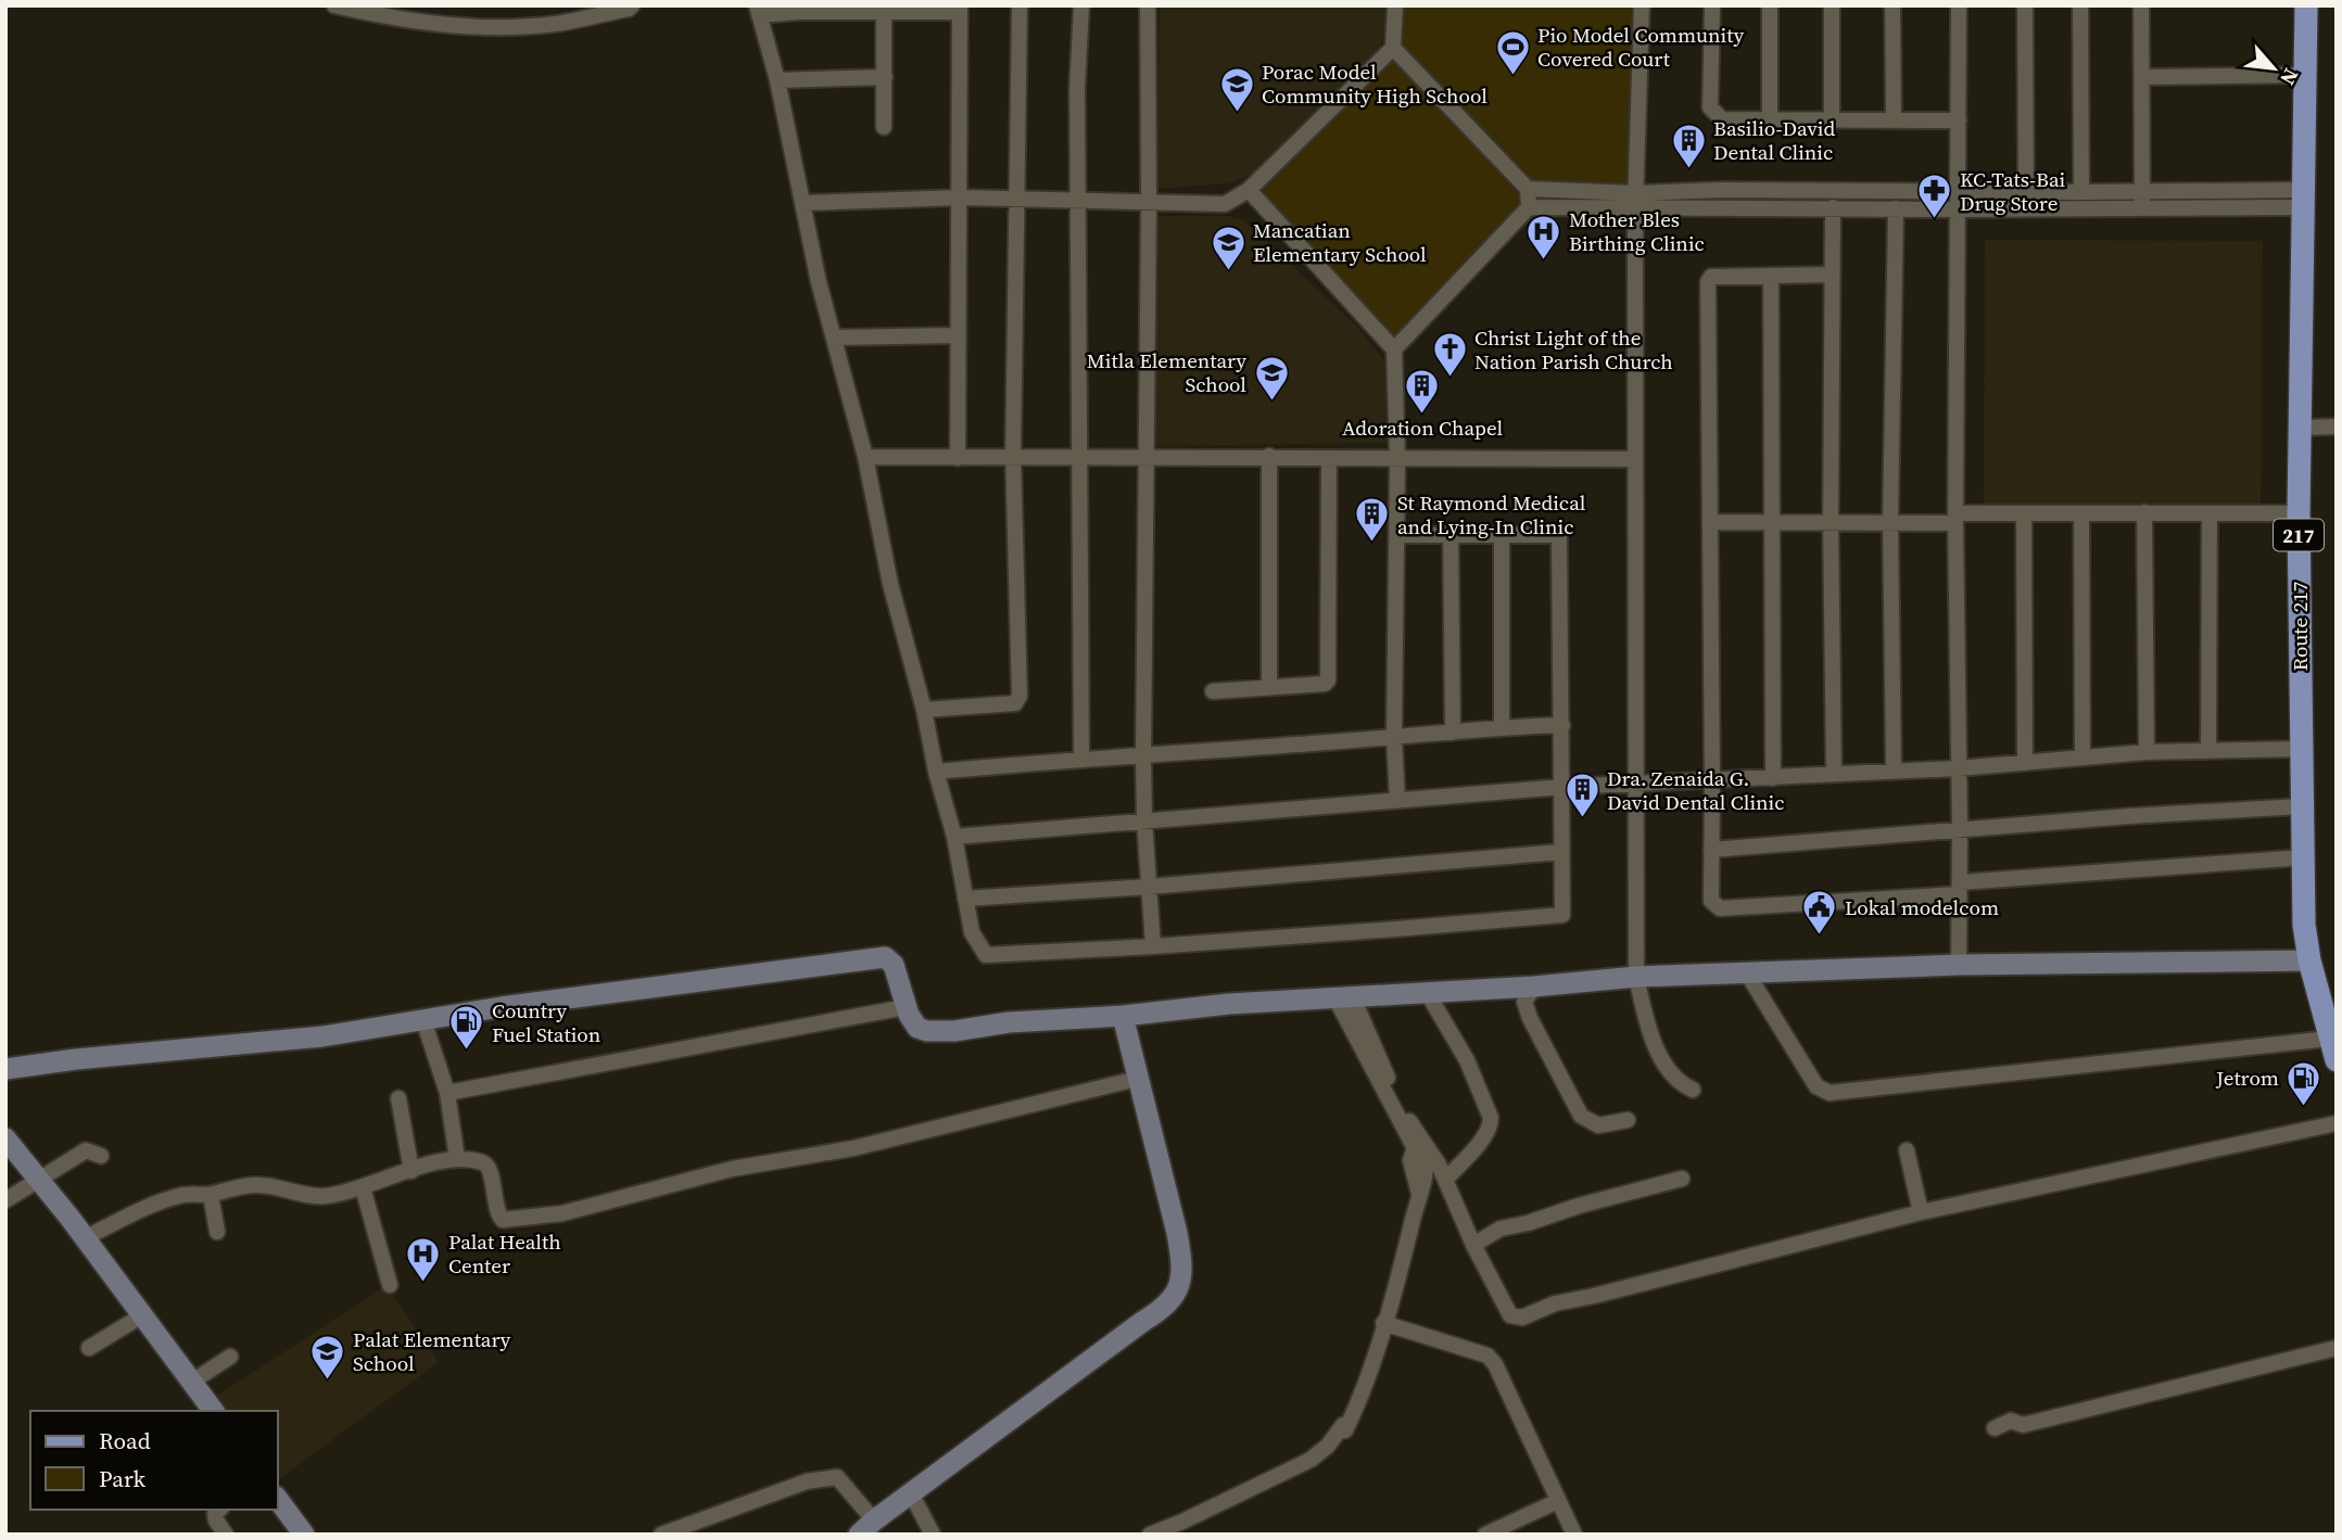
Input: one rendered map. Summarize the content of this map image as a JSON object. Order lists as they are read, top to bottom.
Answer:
{
  "streets": {
    "main road": ["217", "Route 217"]
  },
  "places": {
    "sports": ["Pio Model Community Covered Court"],
    "school or university": [
      "Porac Model Community High School",
      "Mancatian Elementary School",
      "Mitla Elementary School",
      "Palat Elementary School"
    ],
    "building": [
      "Basilio-David Dental Clinic",
      "Adoration Chapel",
      "St Raymond Medical and Lying-In Clinic",
      "Dra. Zenaida G. David Dental Clinic"
    ],
    "pharmacy": ["KC-Tats-Bai Drug Store"],
    "hospital": ["Mother Bles Birthing Clinic", "Palat Health Center"],
    "church": ["Christ Light of the Nation Parish Church"],
    "public building": ["Lokal modelcom"],
    "fuel station": ["Country Fuel Station", "Jetrom"]
  },
  "legend": ["Road", "Park"],
  "north": "bottom right"
}
